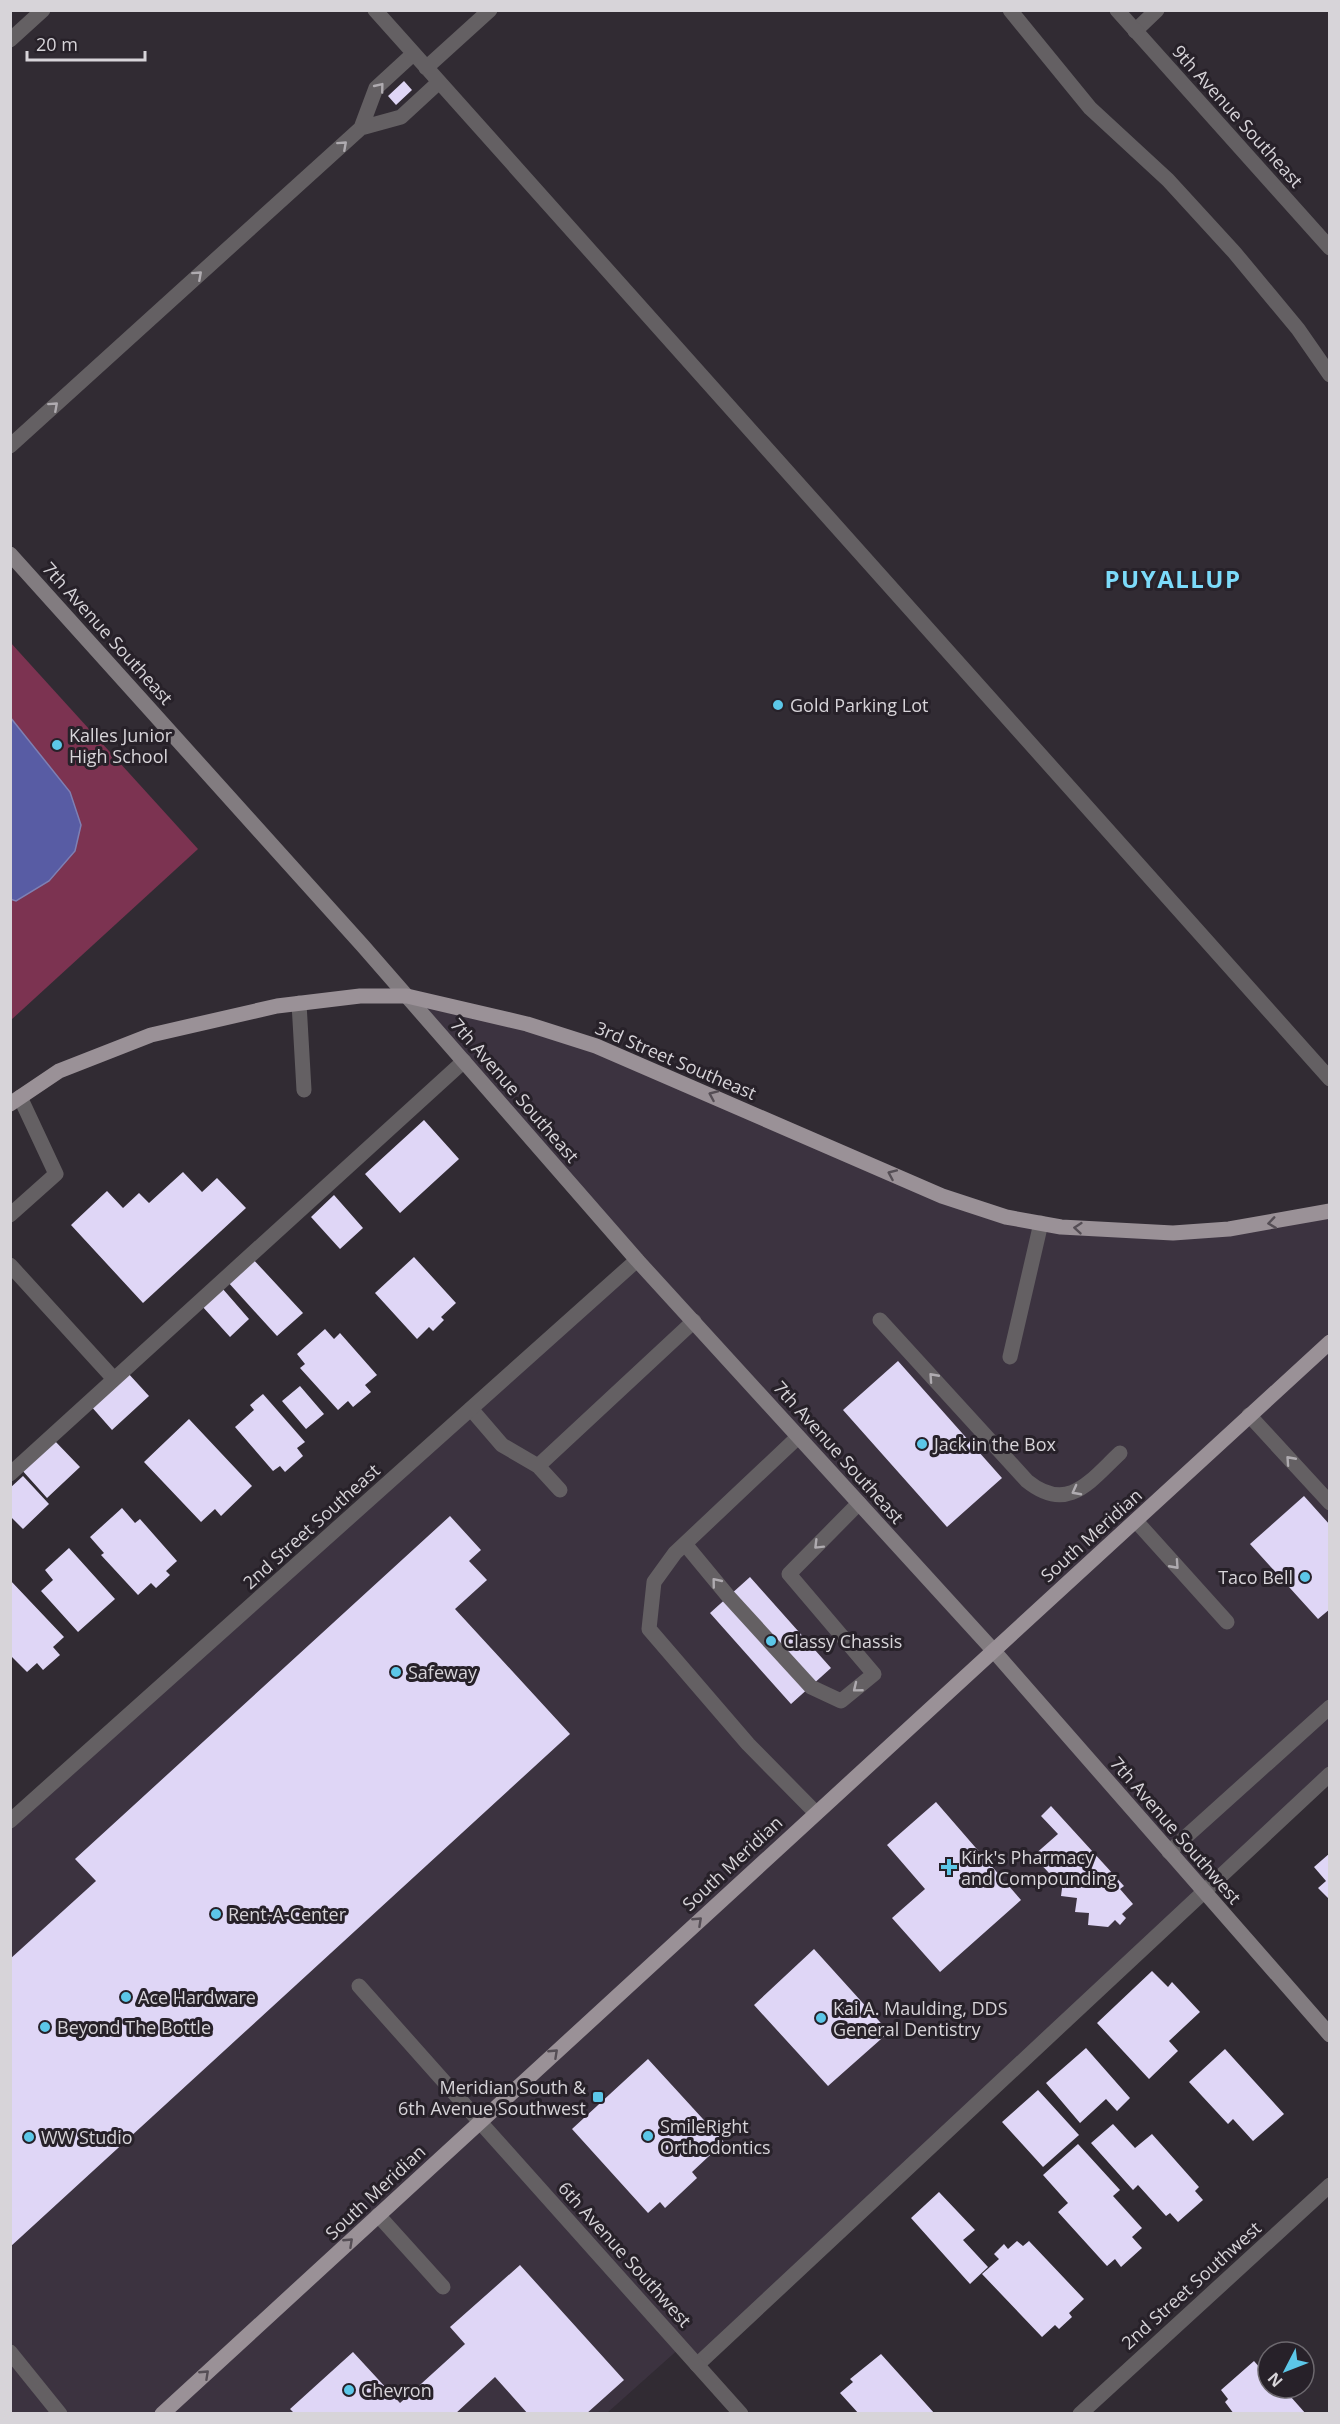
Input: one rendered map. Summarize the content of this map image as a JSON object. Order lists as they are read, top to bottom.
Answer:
{
  "streets": {
    "main road": ["3rd Street Southeast", "South Meridian"],
    "street": [
      "9th Avenue Southeast",
      "7th Avenue Southeast",
      "2nd Street Southeast",
      "7th Avenue Southwest",
      "6th Avenue Southwest",
      "2nd Street Southwest"
    ]
  },
  "crossings": [
    ["7th Avenue Southeast", "3rd Street Southeast"],
    ["7th Avenue Southeast", "2nd Street Southeast"],
    ["7th Avenue Southeast", "South Meridian"],
    ["7th Avenue Southeast", "7th Avenue Southwest"],
    ["South Meridian", "7th Avenue Southwest"],
    ["South Meridian", "6th Avenue Southwest"]
  ],
  "one_way": ["3rd Street Southeast", "South Meridian"],
  "districts": ["PUYALLUP"],
  "places": {
    "other": [
      "Gold Parking Lot",
      "Kalles Junior High School",
      "Jack in the Box",
      "Taco Bell",
      "Classy Chassis",
      "Safeway",
      "Rent-A-Center",
      "Ace Hardware",
      "Kai A. Maulding, DDS General Dentistry",
      "Beyond The Bottle",
      "SmileRight Orthodontics",
      "WW Studio",
      "Chevron"
    ],
    "health": ["Kirk's Pharmacy and Compounding"],
    "transit": ["Meridian South & 6th Avenue Southwest"]
  },
  "scale_bar": "20 m",
  "north": "bottom left"
}
